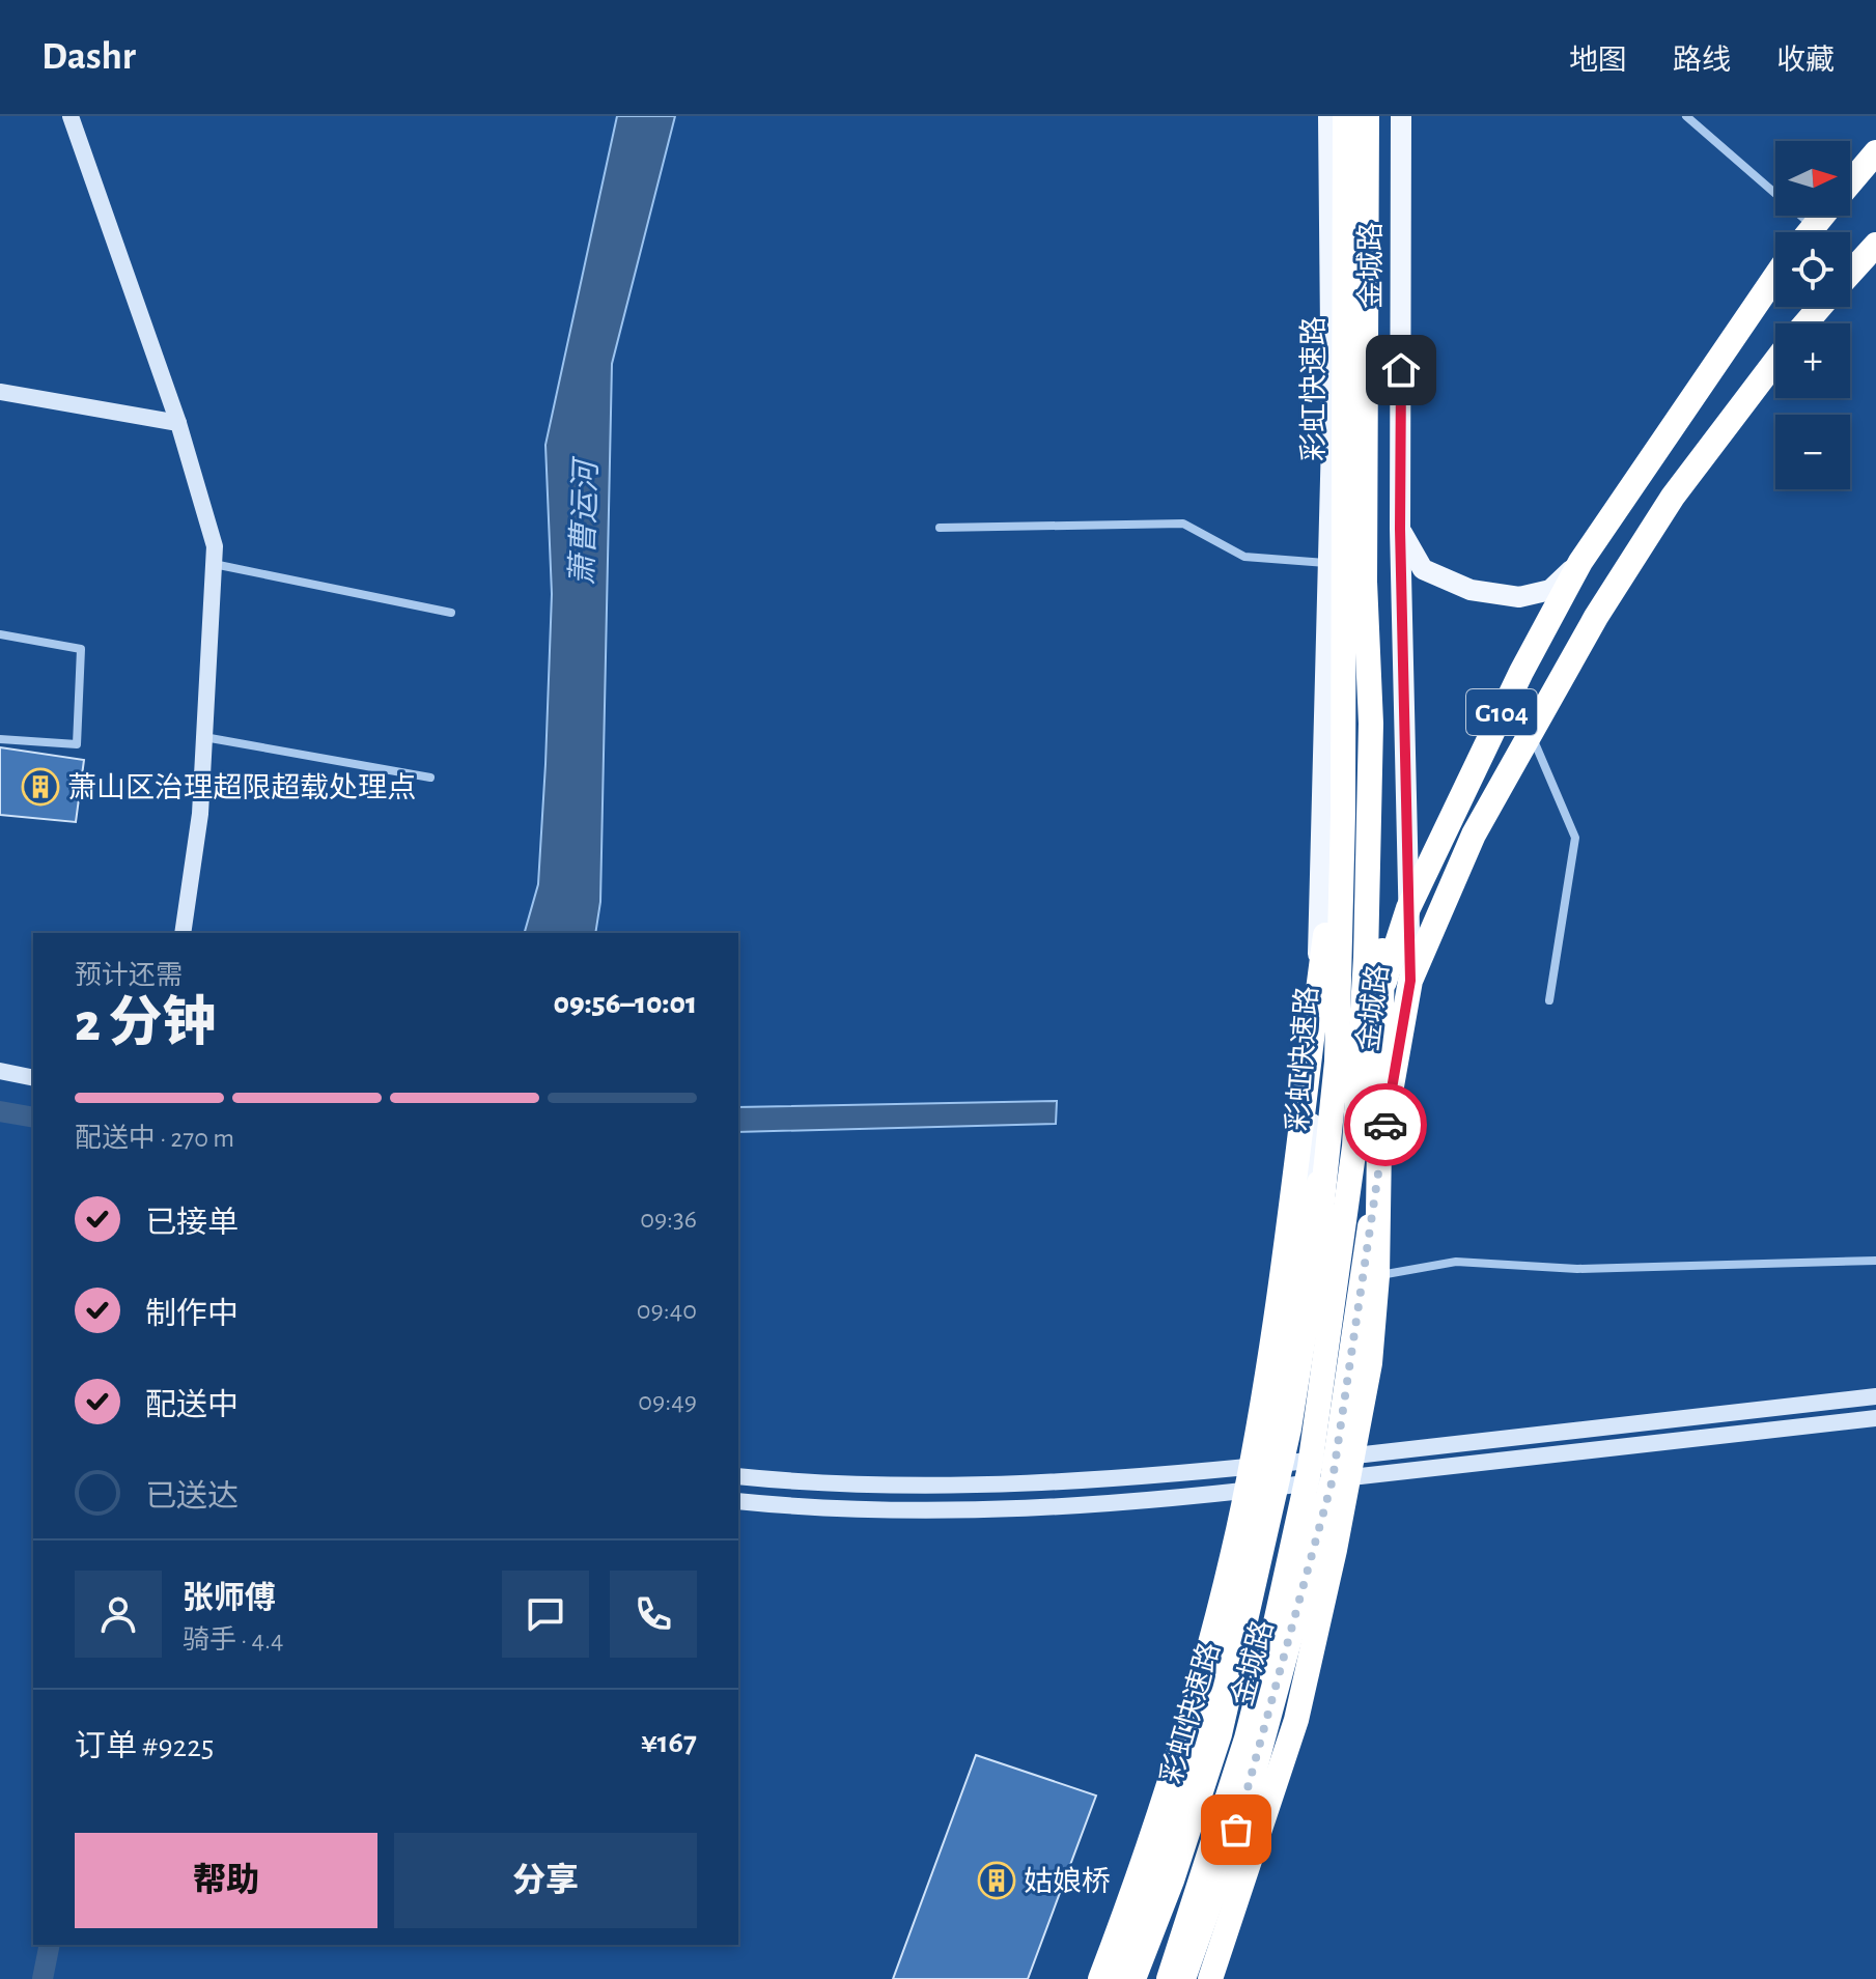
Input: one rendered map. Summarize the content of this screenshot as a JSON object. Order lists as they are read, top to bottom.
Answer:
{
  "streets": {
    "highway": ["金城路", "彩虹快速路", "G104"]
  },
  "crossings": [
    ["金城路", "G104"]
  ],
  "water": ["萧曹运河"],
  "places": {
    "building": ["萧山区治理超限超载处理点", "姑娘桥"]
  },
  "north": "right",
  "page": {
    "header": "Dashr",
    "nav": ["地图", "路线", "收藏"],
    "map_buttons": ["+", "−"],
    "heading": ["2 分钟", "预计还需", "09:56–10:01"],
    "panel": [
      "张师傅",
      "骑手 · 4.4",
      "订单 #9225",
      "¥167"
    ],
    "bar": "配送中 · 270 m",
    "list": [
      ["已接单", "09:36"],
      ["制作中", "09:40"],
      ["配送中", "09:49"],
      "已送达"
    ],
    "buttons": ["帮助", "分享"]
  }
}
